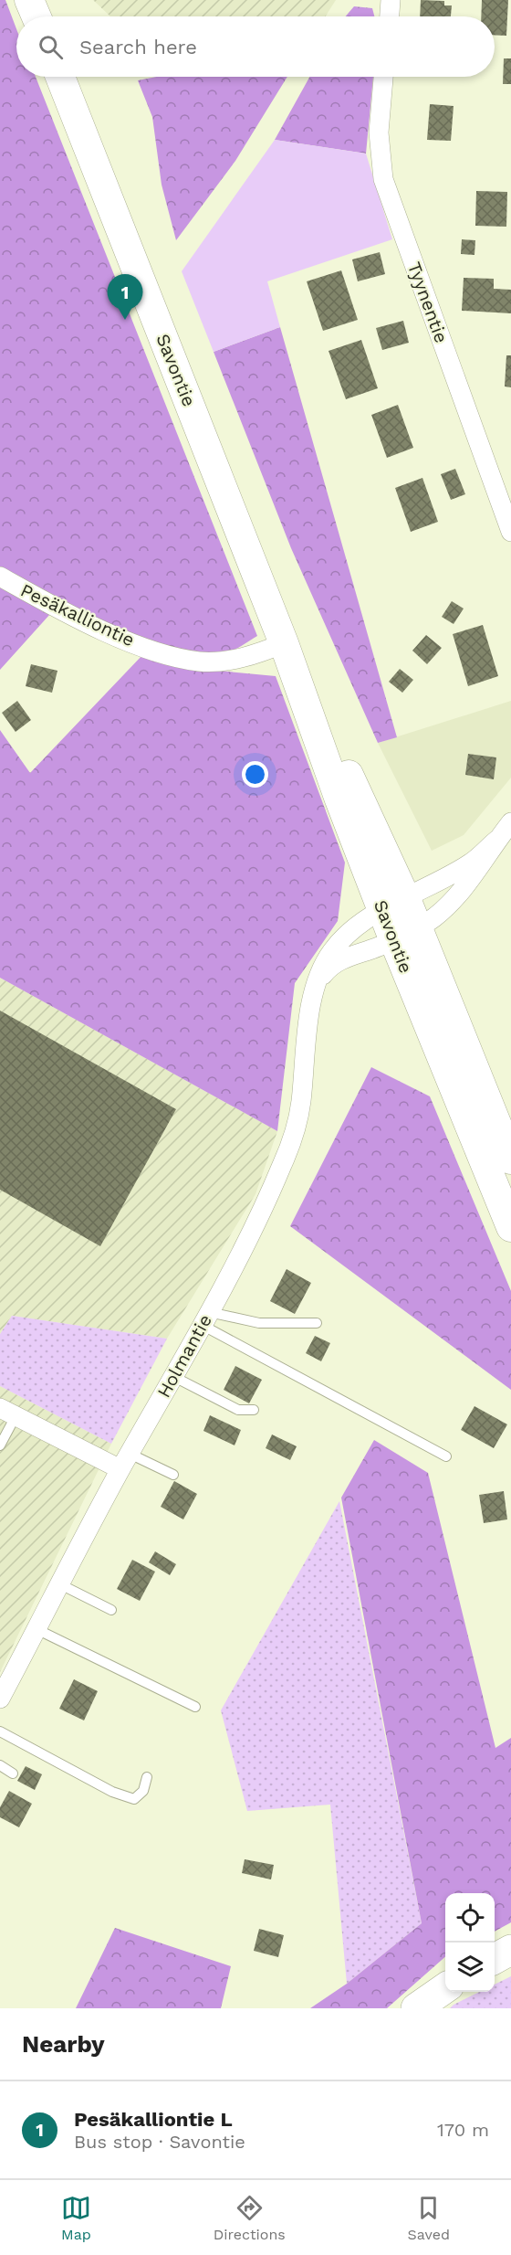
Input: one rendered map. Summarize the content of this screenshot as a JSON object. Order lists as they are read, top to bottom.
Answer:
{
  "streets": {
    "main road": ["Savontie"],
    "street": ["Tyynentie", "Pesäkalliontie", "Holmantie"]
  },
  "crossings": [
    ["Savontie", "Pesäkalliontie"],
    ["Savontie", "Holmantie"]
  ],
  "page": {
    "search": "Search here",
    "pins": "1",
    "heading": "Nearby",
    "list": [
      {
        "mark": "1",
        "name": "Pesäkalliontie L",
        "note": "Bus stop · Savontie",
        "value": "170 m"
      }
    ],
    "nav": ["Map", "Directions", "Saved"]
  }
}
